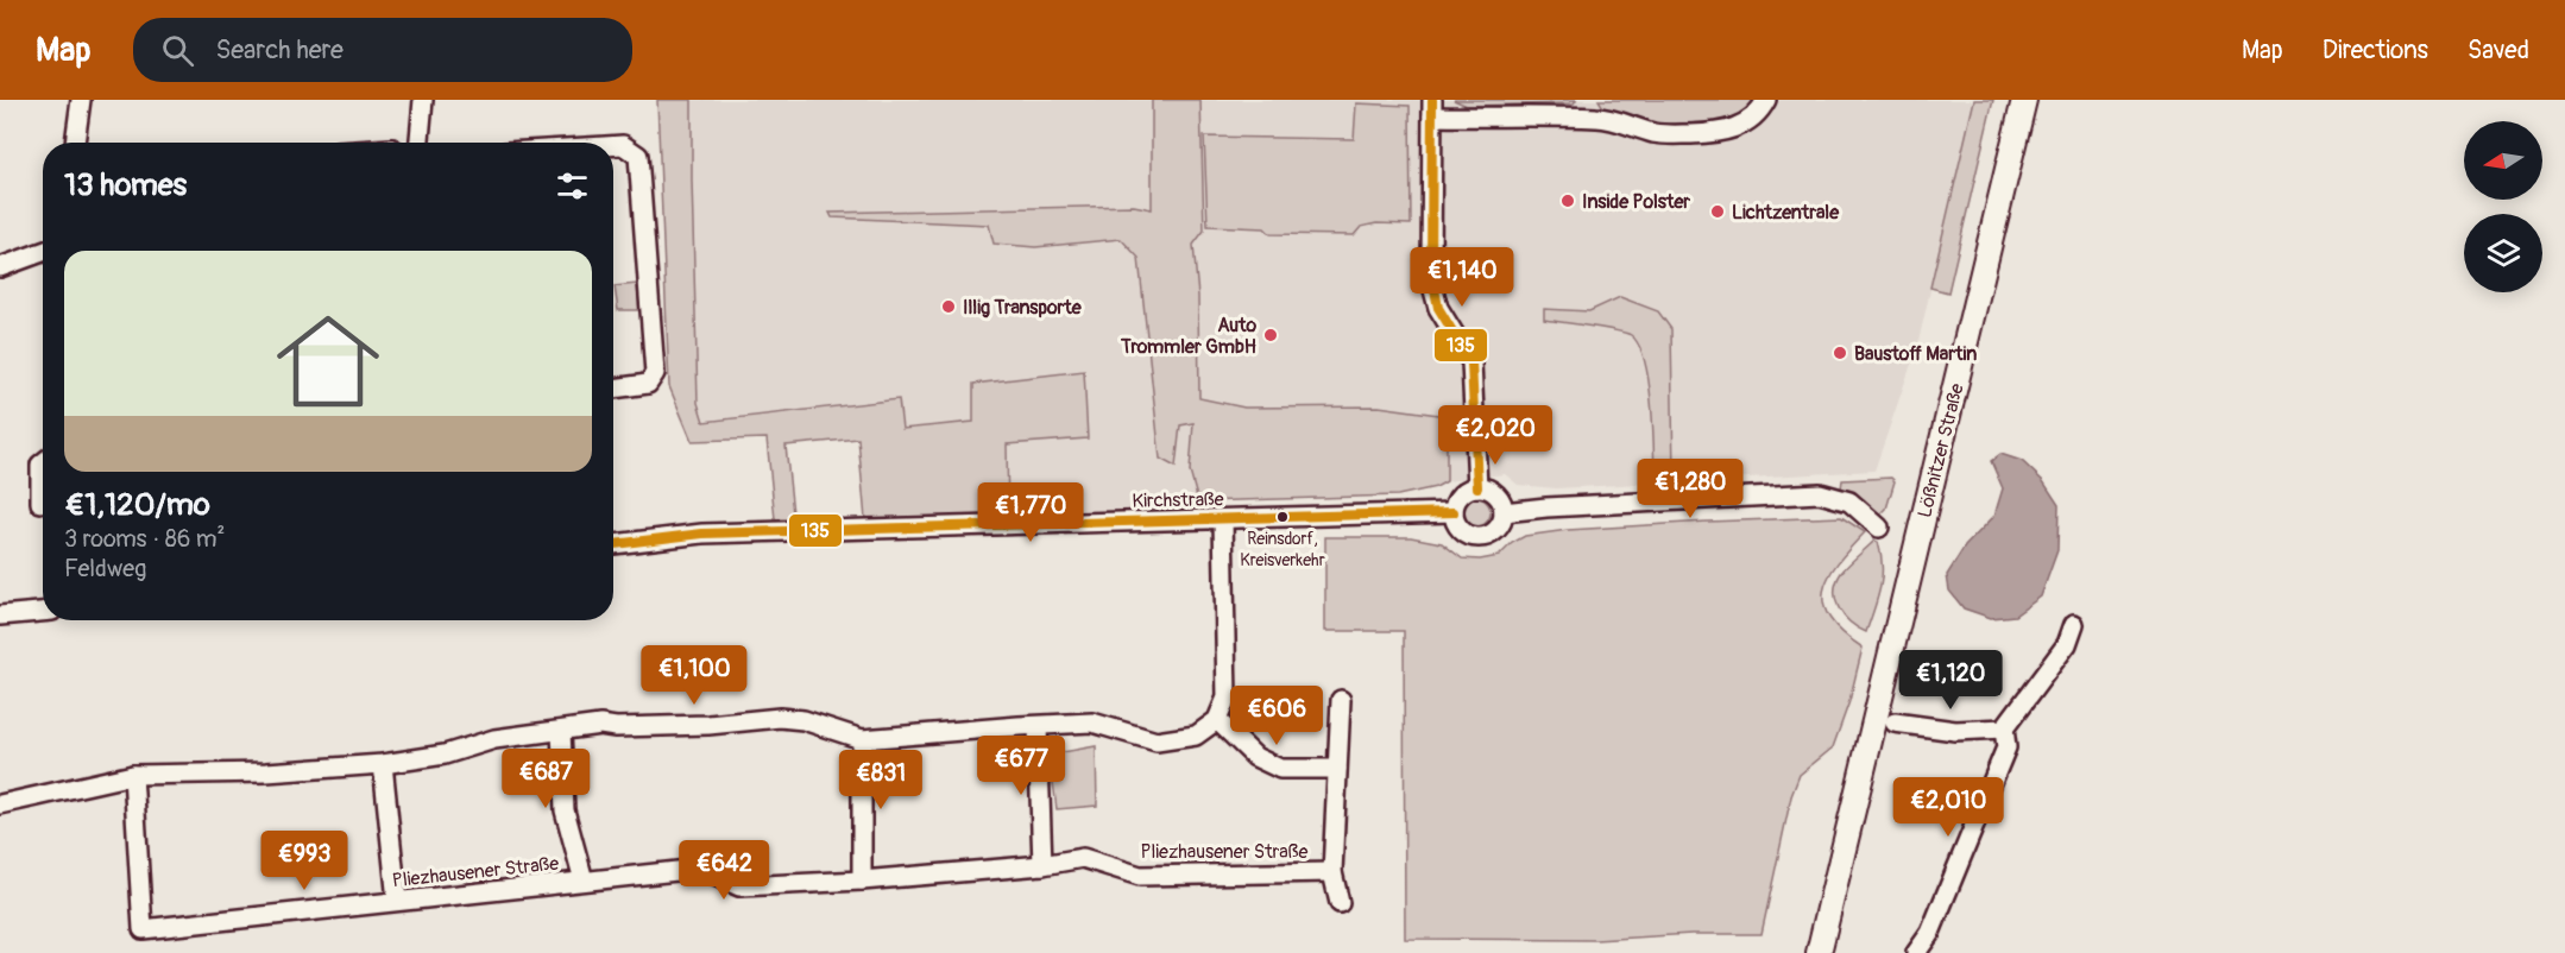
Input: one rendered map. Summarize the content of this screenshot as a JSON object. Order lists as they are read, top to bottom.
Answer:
{
  "streets": {
    "main road": ["Lößnitzer Straße"],
    "street": ["Kirchstraße", "Pliezhausener Straße"]
  },
  "places": [
    "Inside Polster",
    "Lichtzentrale",
    "Illig Transporte",
    "Auto Trommler GmbH",
    "Baustoff Martin",
    "Reinsdorf, Kreisverkehr"
  ],
  "lines": ["transit line 135"],
  "north": "left",
  "page": {
    "header": "Map",
    "search": "Search here",
    "nav": ["Map", "Directions", "Saved"],
    "heading": "13 homes",
    "list": [
      {
        "name": "€1,120/mo",
        "note": "3 rooms · 86 m² · Feldweg"
      }
    ],
    "price": [
      "€1,140",
      "€2,020",
      "€1,280",
      "€1,770",
      "€1,100",
      "€1,120",
      "€606",
      "€677",
      "€687",
      "€831",
      "€2,010",
      "€993",
      "€642"
    ]
  }
}
